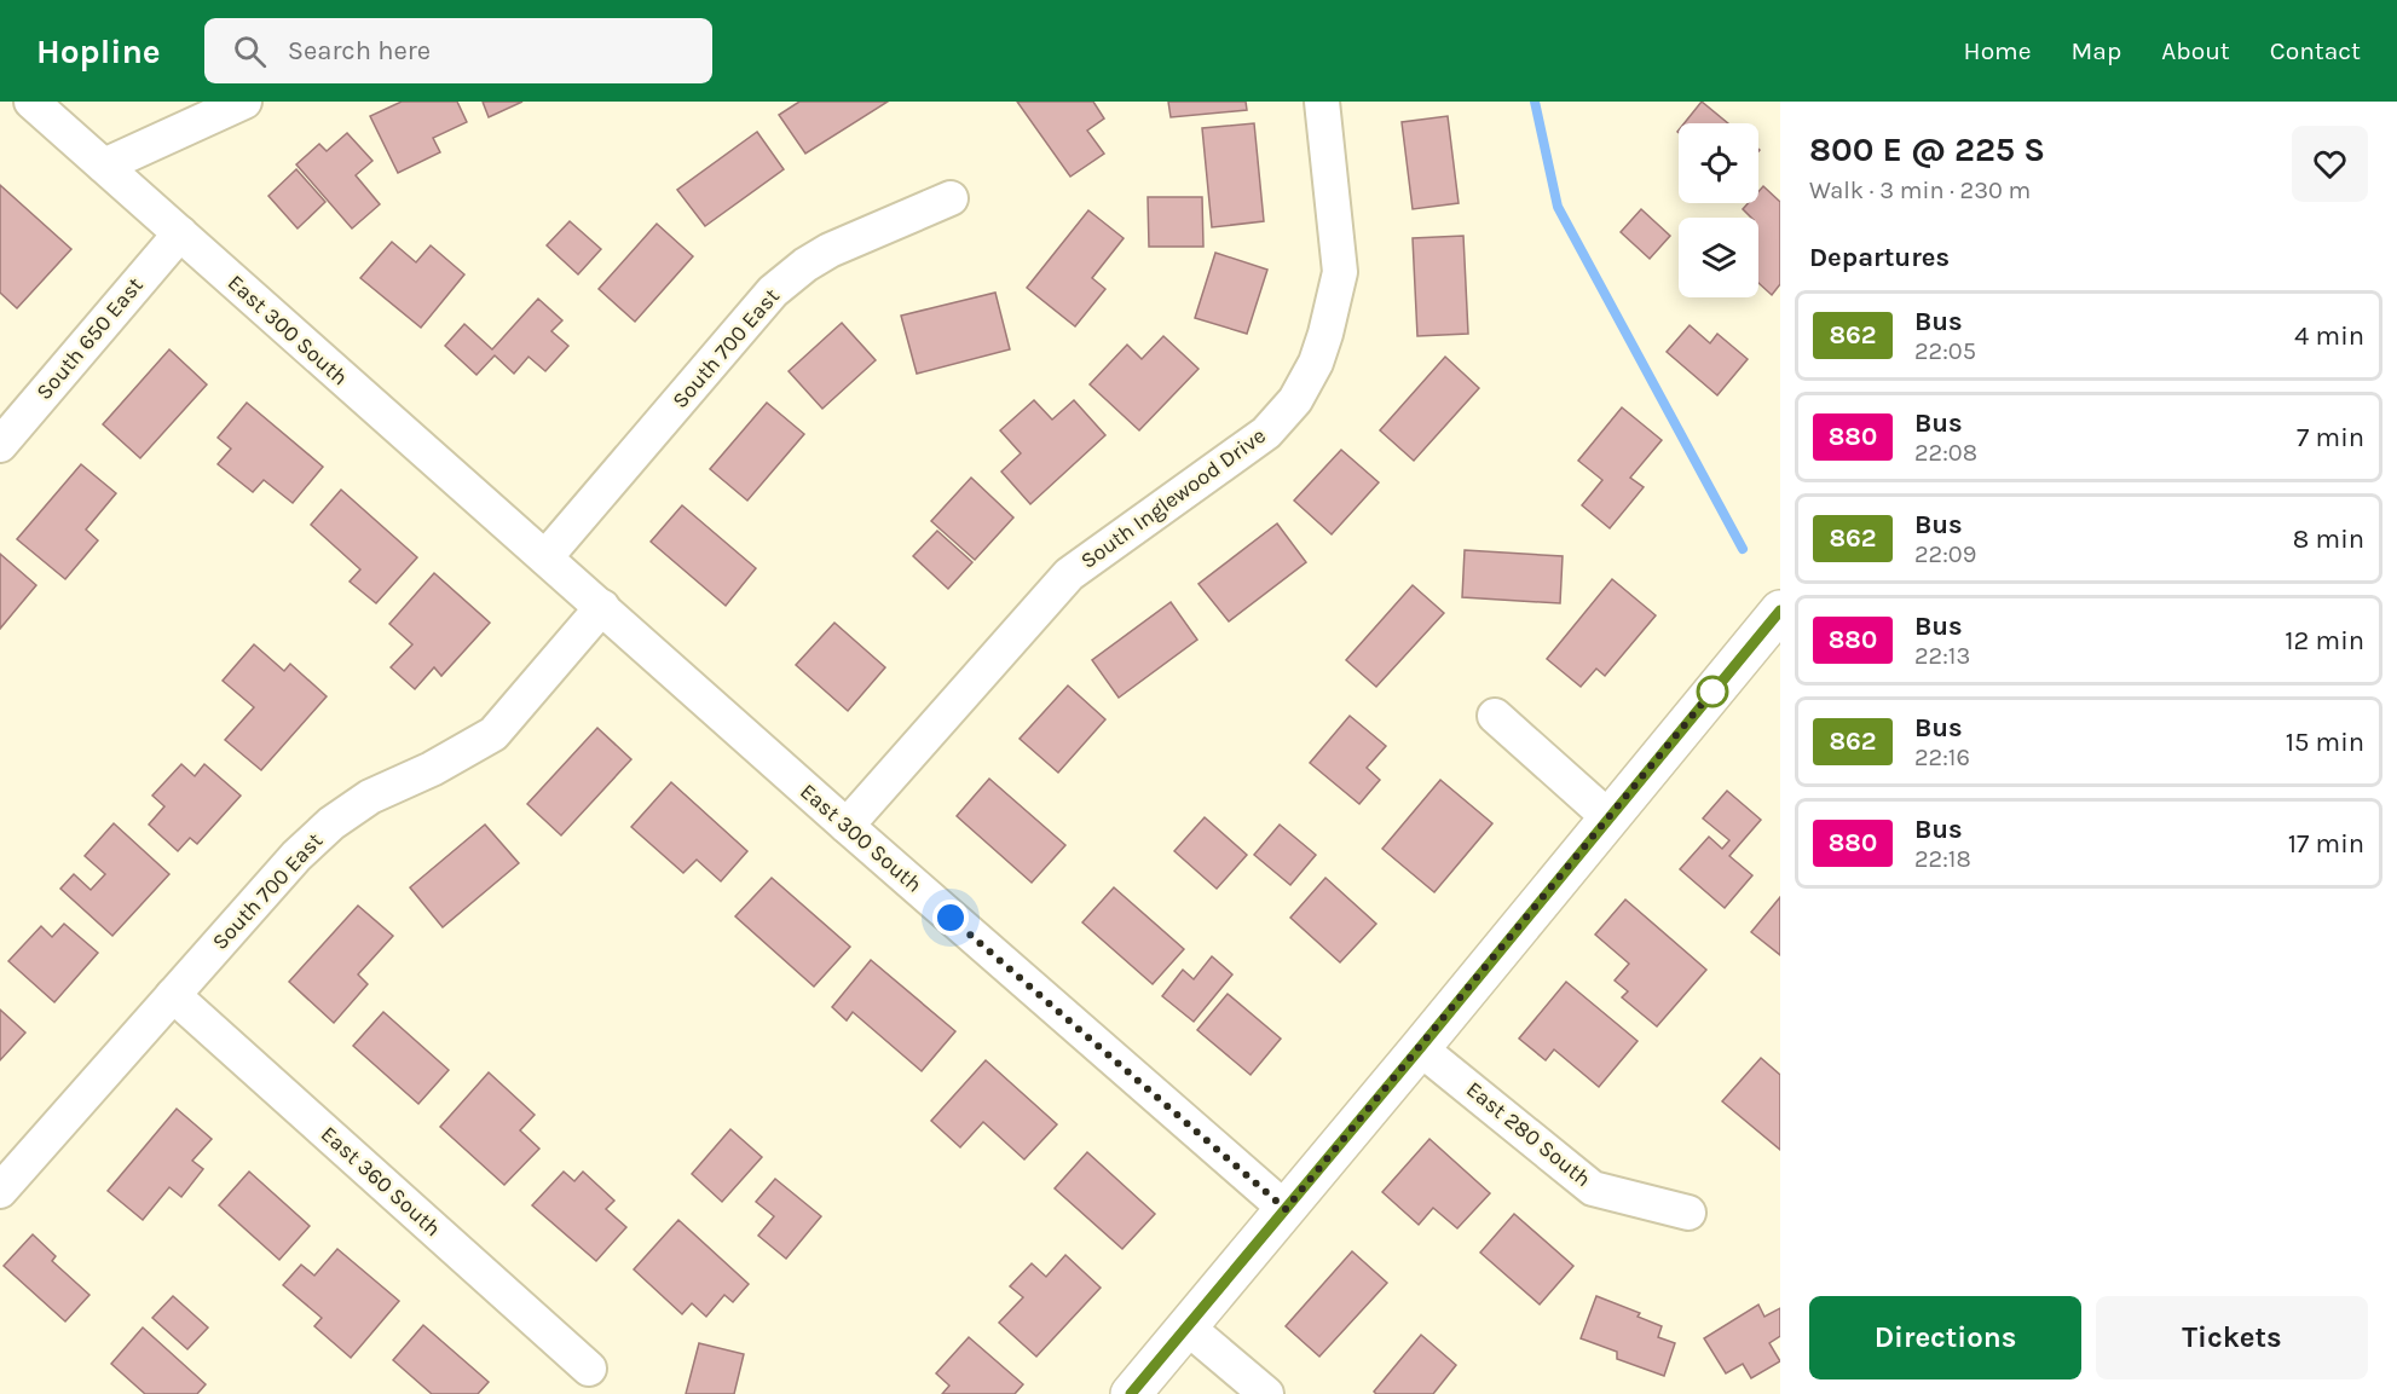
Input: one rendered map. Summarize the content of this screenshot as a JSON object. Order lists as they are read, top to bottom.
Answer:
{
  "streets": {
    "street": [
      "East 300 South",
      "South 650 East",
      "South 700 East",
      "South Inglewood Drive",
      "East 280 South",
      "East 360 South"
    ]
  },
  "crossings": [
    ["East 300 South", "South 650 East"],
    ["East 300 South", "South 700 East"],
    ["East 300 South", "South Inglewood Drive"],
    ["South 700 East", "East 360 South"]
  ],
  "lines": ["bus line 862"],
  "page": {
    "header": "Hopline",
    "search": "Search here",
    "nav": [
      "Home",
      "Map",
      "About",
      "Contact"
    ],
    "heading": [
      ["800 E @ 225 S", "Walk · 3 min · 230 m"],
      "Departures"
    ],
    "list": [
      {
        "mark": "862",
        "name": "Bus",
        "note": "22:05",
        "value": "4 min"
      },
      {
        "mark": "880",
        "name": "Bus",
        "note": "22:08",
        "value": "7 min"
      },
      {
        "mark": "862",
        "name": "Bus",
        "note": "22:09",
        "value": "8 min"
      },
      {
        "mark": "880",
        "name": "Bus",
        "note": "22:13",
        "value": "12 min"
      },
      {
        "mark": "862",
        "name": "Bus",
        "note": "22:16",
        "value": "15 min"
      },
      {
        "mark": "880",
        "name": "Bus",
        "note": "22:18",
        "value": "17 min"
      }
    ],
    "buttons": ["Directions", "Tickets"]
  }
}
